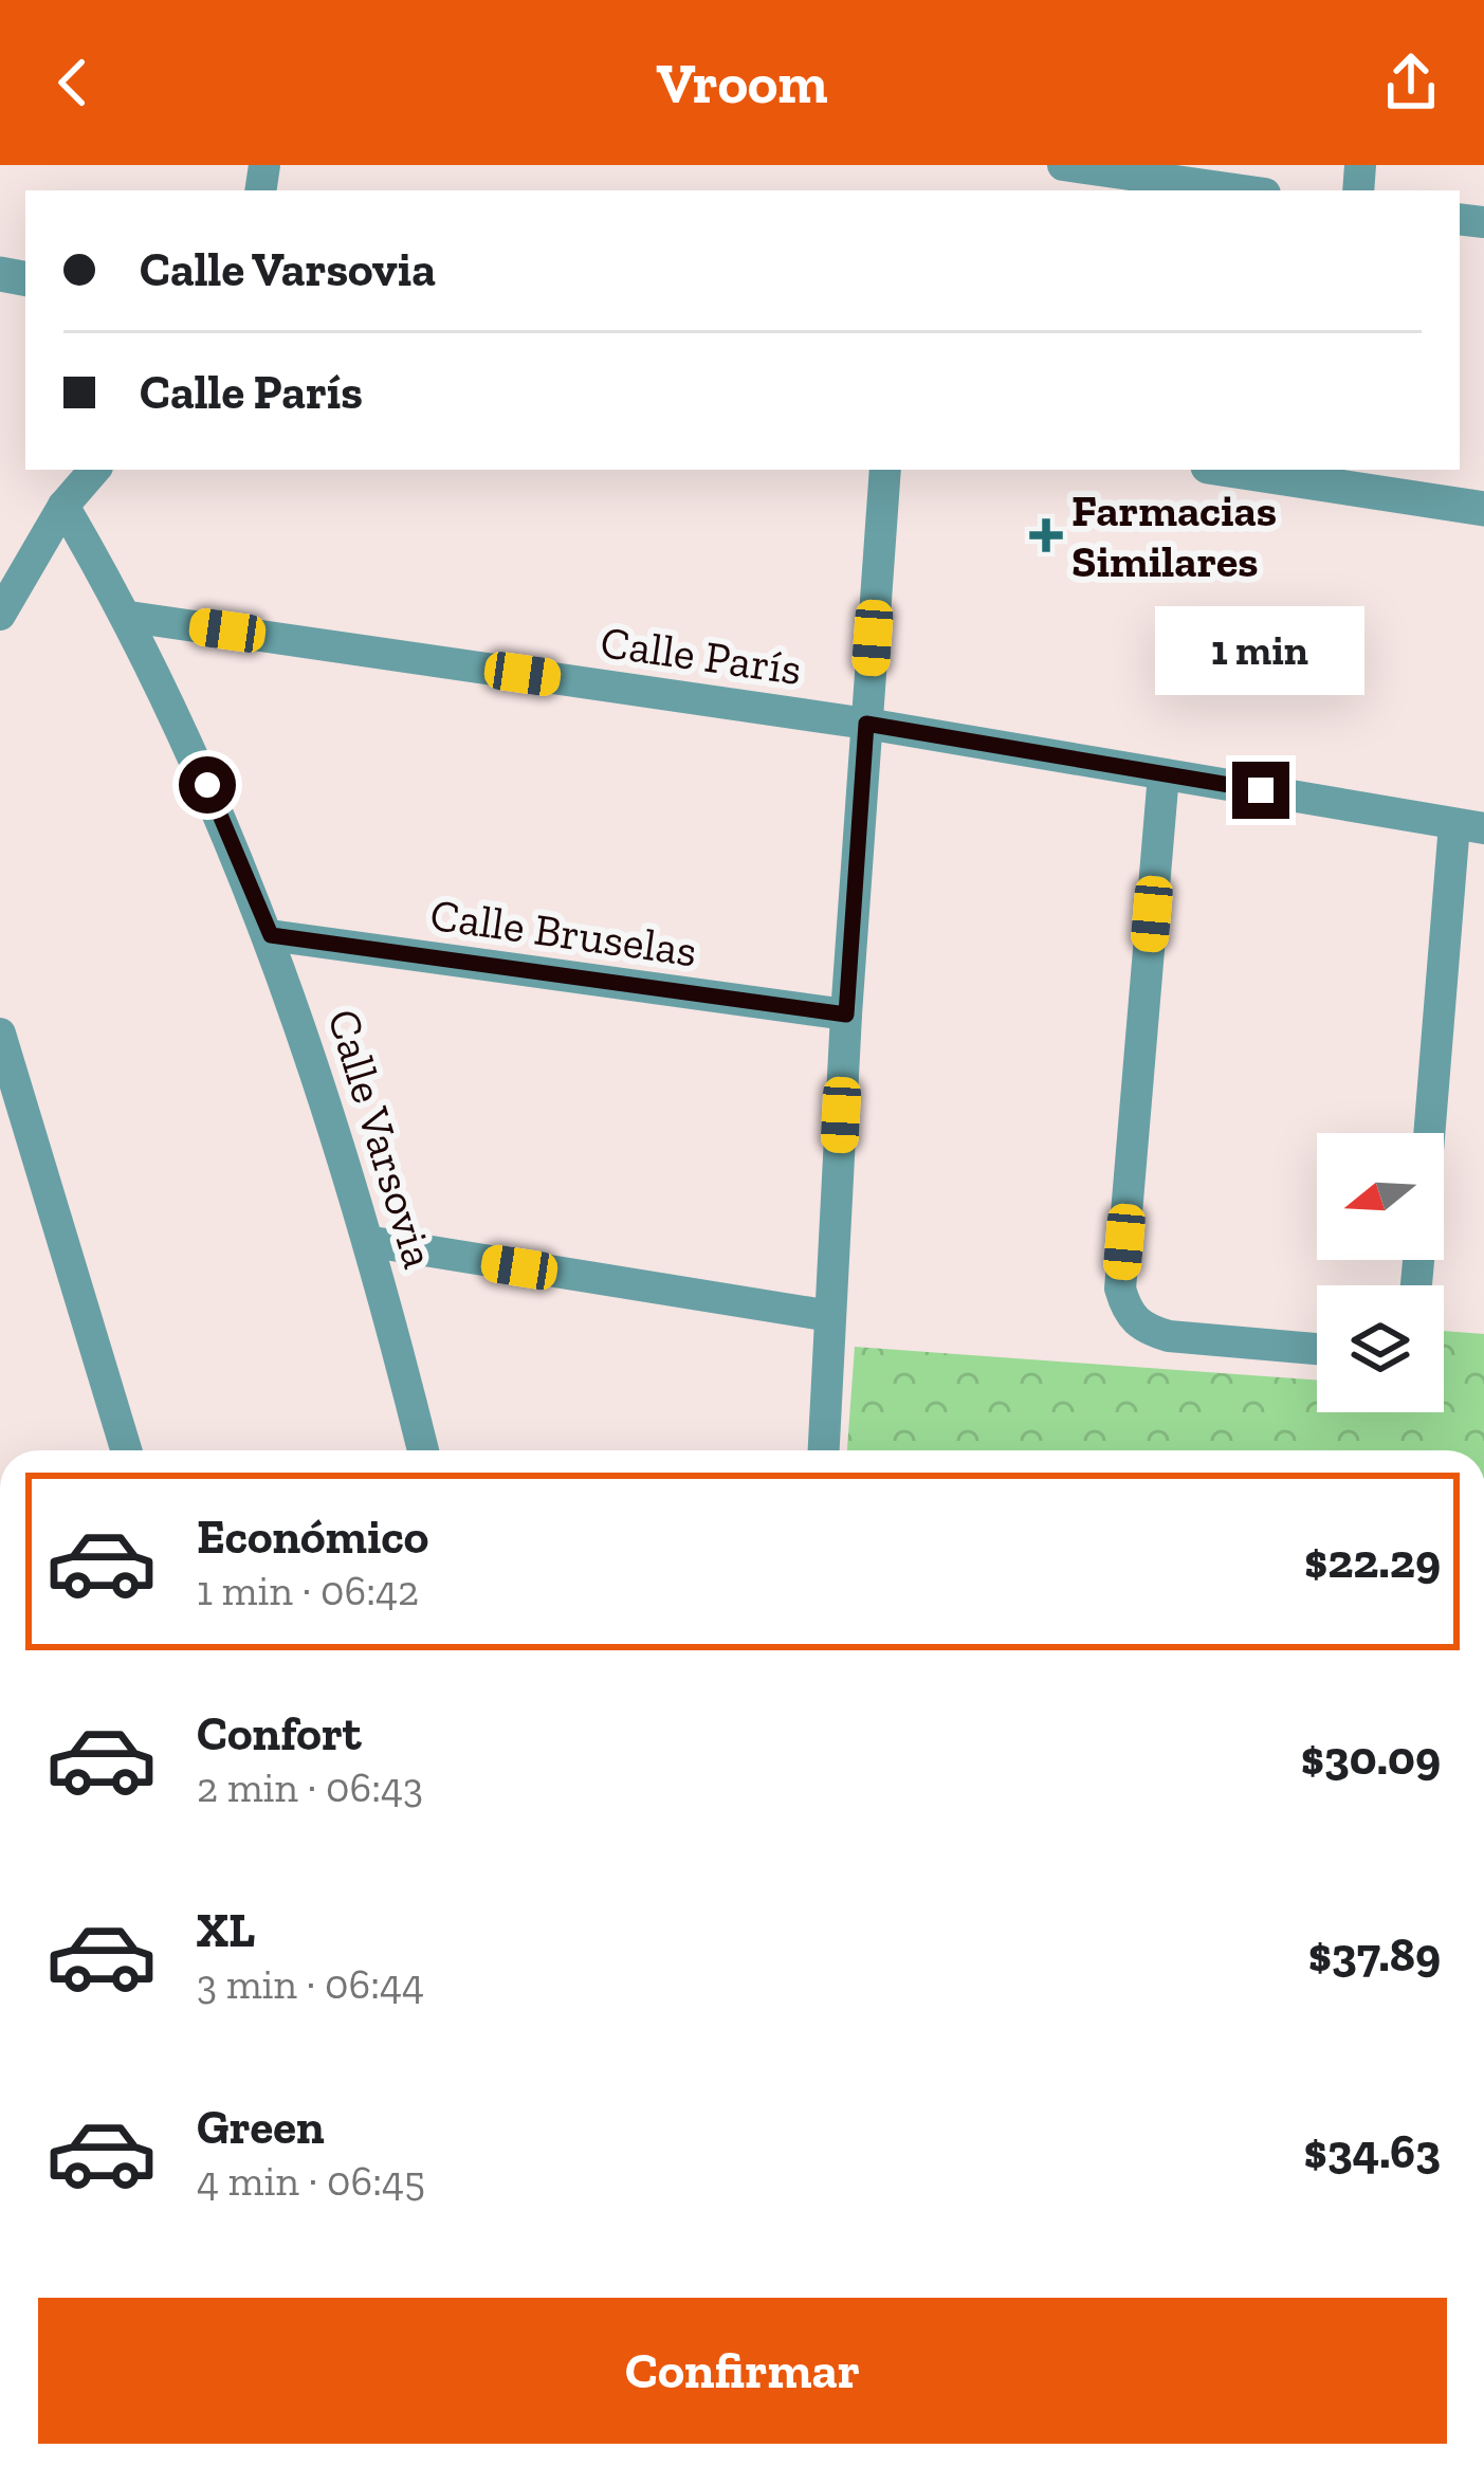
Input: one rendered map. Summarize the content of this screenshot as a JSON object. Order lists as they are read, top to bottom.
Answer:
{
  "streets": {
    "street": ["Calle París", "Calle Bruselas", "Calle Varsovia"]
  },
  "crossings": [
    ["Calle París", "Calle Varsovia"],
    ["Calle Bruselas", "Calle Varsovia"]
  ],
  "places": {
    "health": ["Farmacias Similares"]
  },
  "north": "left",
  "page": {
    "header": "Vroom",
    "banner": ["Calle Varsovia", "Calle París"],
    "bubble": "1 min",
    "list": [
      {
        "name": "Económico",
        "note": "1 min · 06:42",
        "value": "$22.29"
      },
      {
        "name": "Confort",
        "note": "2 min · 06:43",
        "value": "$30.09"
      },
      {
        "name": "XL",
        "note": "3 min · 06:44",
        "value": "$37.89"
      },
      {
        "name": "Green",
        "note": "4 min · 06:45",
        "value": "$34.63"
      }
    ],
    "buttons": "Confirmar"
  }
}
